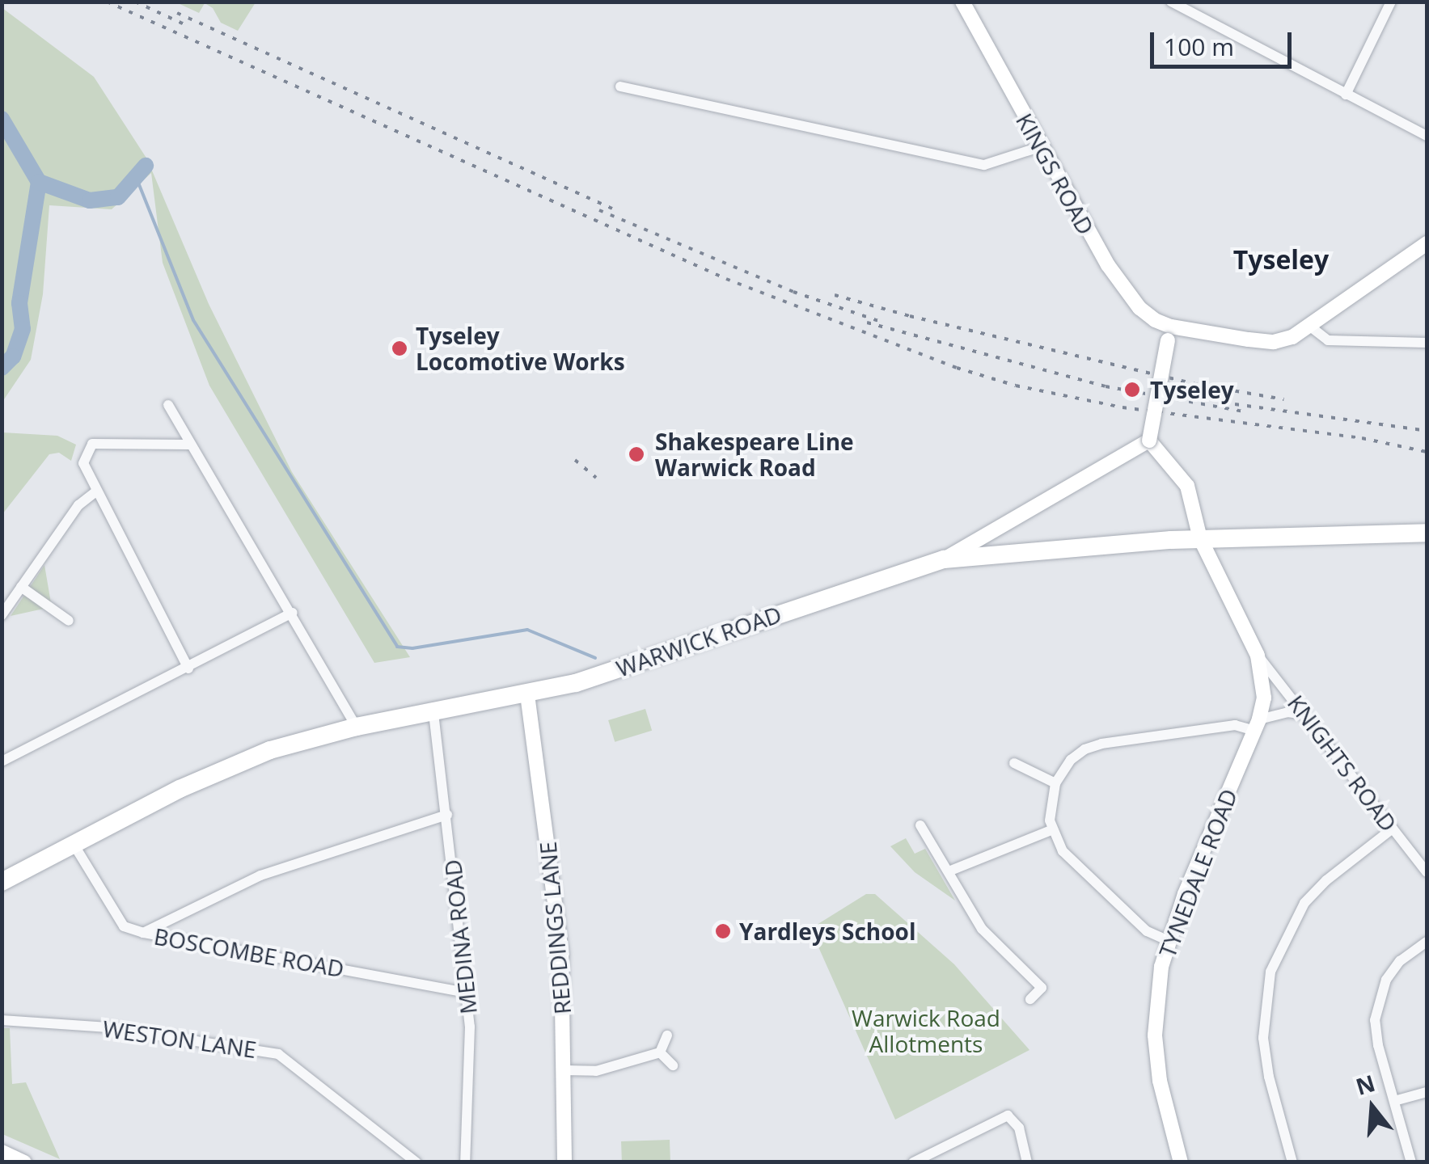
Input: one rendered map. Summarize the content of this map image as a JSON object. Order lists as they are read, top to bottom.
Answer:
{
  "streets": {
    "highway": ["WARWICK ROAD"],
    "street": [
      "KINGS ROAD",
      "KNIGHTS ROAD",
      "TYNEDALE ROAD",
      "REDDINGS LANE",
      "MEDINA ROAD",
      "BOSCOMBE ROAD",
      "WESTON LANE"
    ]
  },
  "crossings": [
    ["WARWICK ROAD", "KNIGHTS ROAD"],
    ["WARWICK ROAD", "REDDINGS LANE"],
    ["WARWICK ROAD", "MEDINA ROAD"],
    ["WARWICK ROAD", "BOSCOMBE ROAD"],
    ["KNIGHTS ROAD", "TYNEDALE ROAD"],
    ["MEDINA ROAD", "BOSCOMBE ROAD"]
  ],
  "districts": ["Tyseley"],
  "parks": ["Warwick Road Allotments"],
  "places": [
    "Tyseley Locomotive Works",
    "Tyseley",
    "Shakespeare Line Warwick Road",
    "Yardleys School"
  ],
  "scale_bar": "100 m",
  "north": "top"
}
